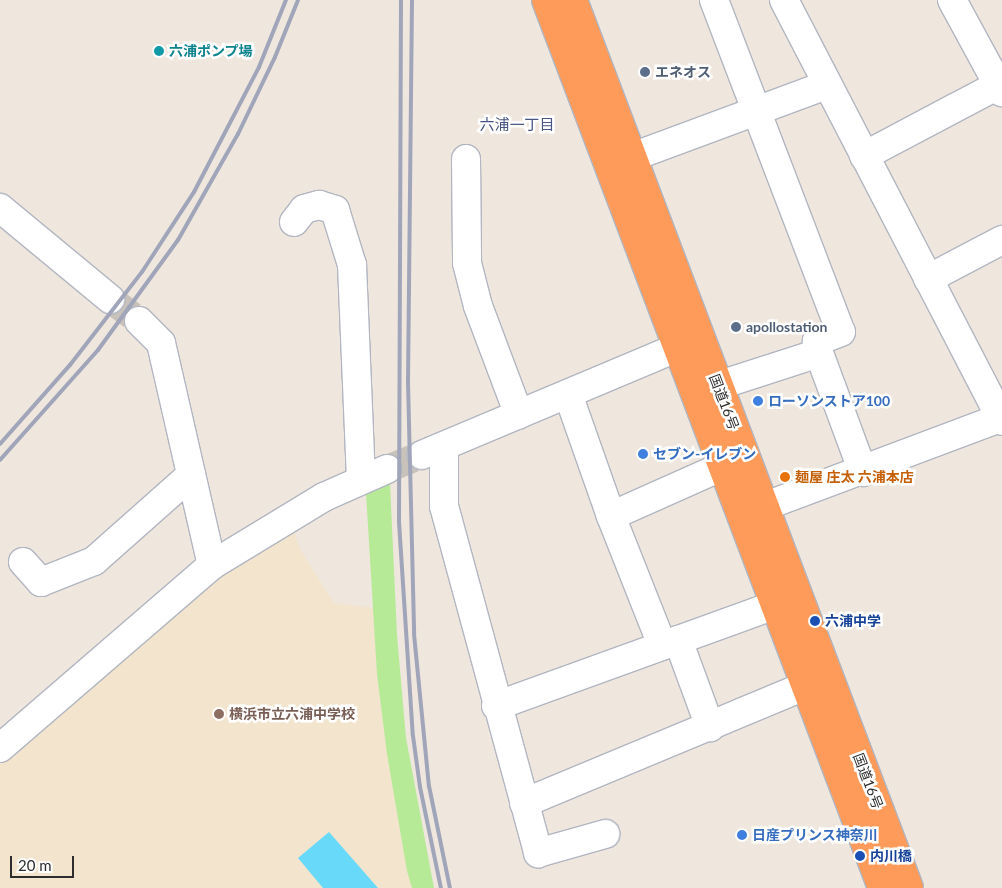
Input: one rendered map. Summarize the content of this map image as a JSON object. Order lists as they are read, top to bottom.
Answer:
{
  "streets": {
    "highway": ["国道16号"]
  },
  "districts": ["六浦一丁目"],
  "places": [
    "六浦ポンプ場",
    "エネオス",
    "apollostation",
    "ローソンストア100",
    "セブン-イレブン",
    "麺屋 庄太 六浦本店",
    "六浦中学",
    "横浜市立六浦中学校",
    "日産プリンス神奈川",
    "内川橋"
  ],
  "scale_bar": "20 m"
}
